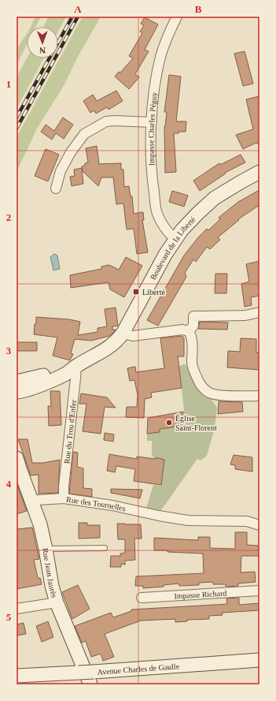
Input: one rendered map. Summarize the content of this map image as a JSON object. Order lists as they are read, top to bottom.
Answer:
{
  "streets": {
    "street": [
      "Impasse Charles Péguy",
      "Boulevard de la Liberté",
      "Rue du Trou d'Enfer",
      "Rue des Tournelles",
      "Rue Jean Jaurès",
      "Impasse Richard",
      "Avenue Charles de Gaulle"
    ]
  },
  "crossings": [
    ["Impasse Charles Péguy", "Boulevard de la Liberté"],
    ["Boulevard de la Liberté", "Rue du Trou d'Enfer"],
    ["Rue du Trou d'Enfer", "Rue des Tournelles"],
    ["Rue des Tournelles", "Rue Jean Jaurès"],
    ["Rue Jean Jaurès", "Avenue Charles de Gaulle"]
  ],
  "places": {
    "transit": ["Liberté"],
    "other": ["Église Saint-Florent"]
  },
  "north": "bottom",
  "grid": {
    "columns": ["A", "B"],
    "rows": [
      "1",
      "2",
      "3",
      "4",
      "5"
    ]
  }
}
